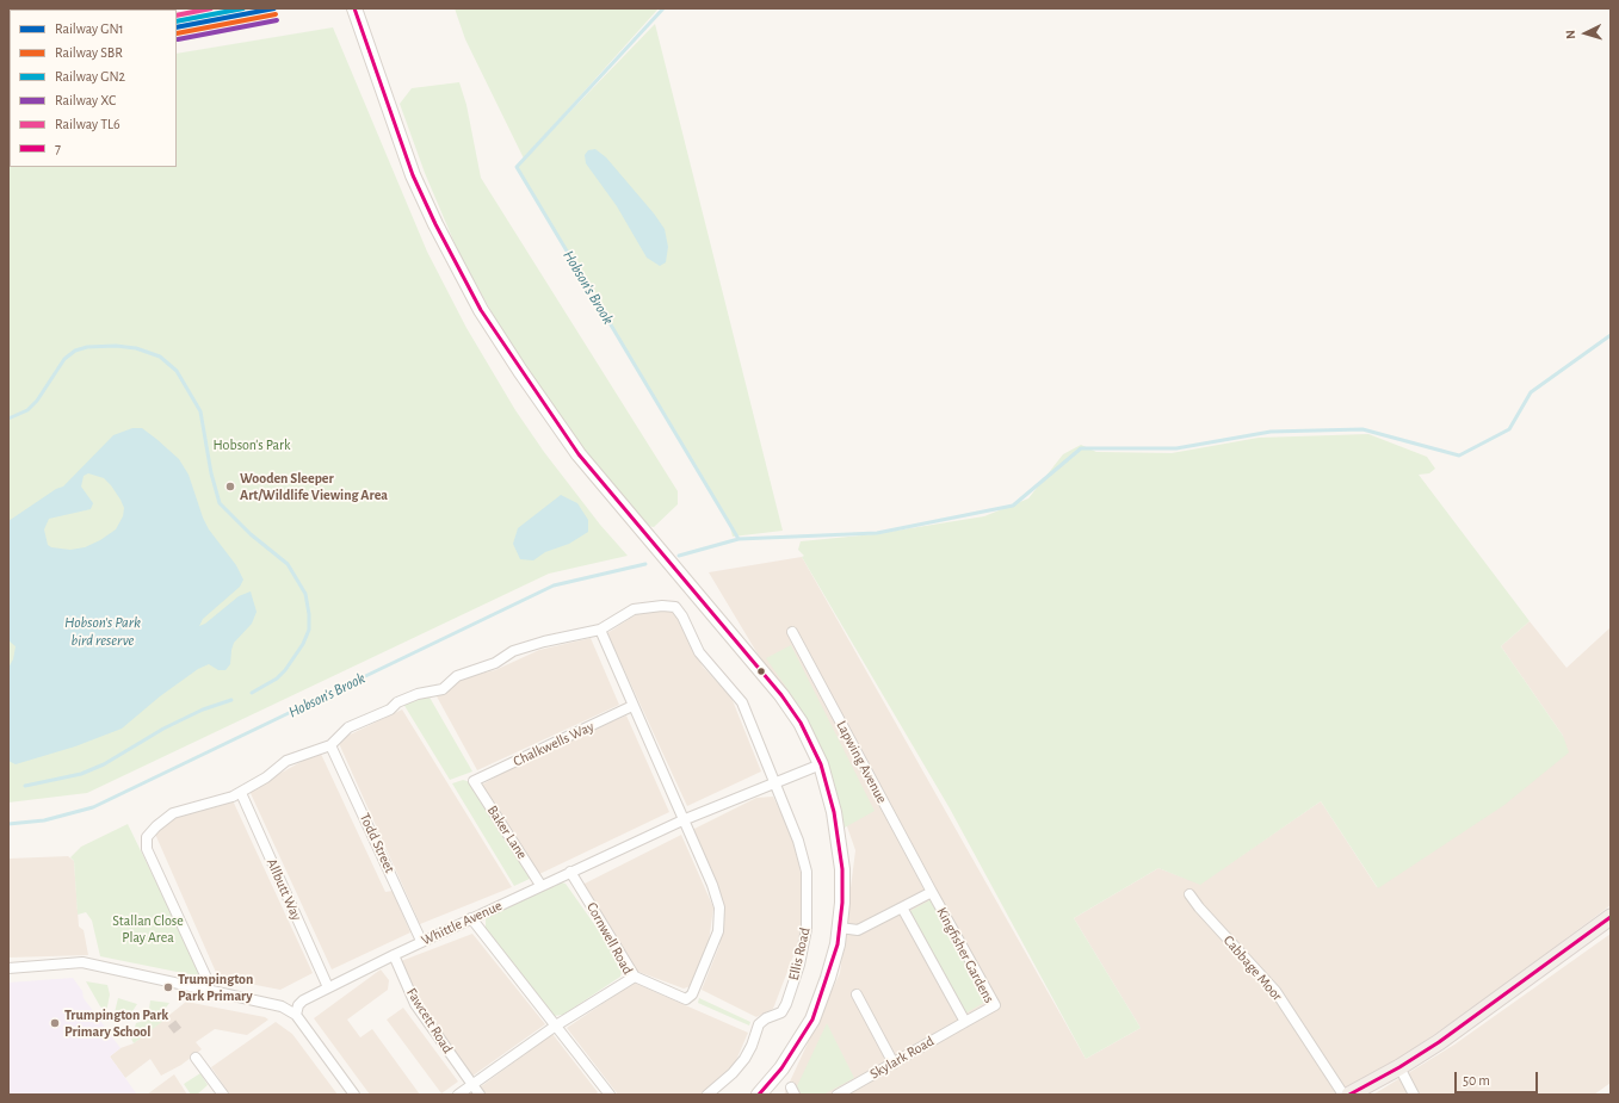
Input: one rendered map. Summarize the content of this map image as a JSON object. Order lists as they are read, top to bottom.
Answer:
{
  "streets": {
    "street": [
      "Chalkwells Way",
      "Lapwing Avenue",
      "Baker Lane",
      "Todd Street",
      "Allbutt Way",
      "Whittle Avenue",
      "Cornwell Road",
      "Ellis Road",
      "Kingfisher Gardens",
      "Cabbage Moor",
      "Fawcett Road",
      "Skylark Road"
    ]
  },
  "crossings": [
    ["Chalkwells Way", "Baker Lane"],
    ["Lapwing Avenue", "Kingfisher Gardens"],
    ["Baker Lane", "Whittle Avenue"],
    ["Todd Street", "Whittle Avenue"],
    ["Allbutt Way", "Whittle Avenue"],
    ["Whittle Avenue", "Cornwell Road"],
    ["Whittle Avenue", "Ellis Road"],
    ["Whittle Avenue", "Fawcett Road"],
    ["Cornwell Road", "Fawcett Road"],
    ["Kingfisher Gardens", "Skylark Road"]
  ],
  "water": ["Hobson's Brook", "Hobson's Park bird reserve"],
  "parks": ["Hobson's Park", "Stallan Close Play Area"],
  "places": ["Wooden Sleeper Art/Wildlife Viewing Area", "Trumpington Park Primary", "Trumpington Park Primary School"],
  "lines": [
    "rail line GN1",
    "rail line GN2",
    "rail line TL6",
    "transit line 7",
    "rail line SBR",
    "rail line XC"
  ],
  "legend": [
    "Railway GN1",
    "Railway SBR",
    "Railway GN2",
    "Railway XC",
    "Railway TL6",
    "7"
  ],
  "scale_bar": "50 m",
  "north": "left"
}
